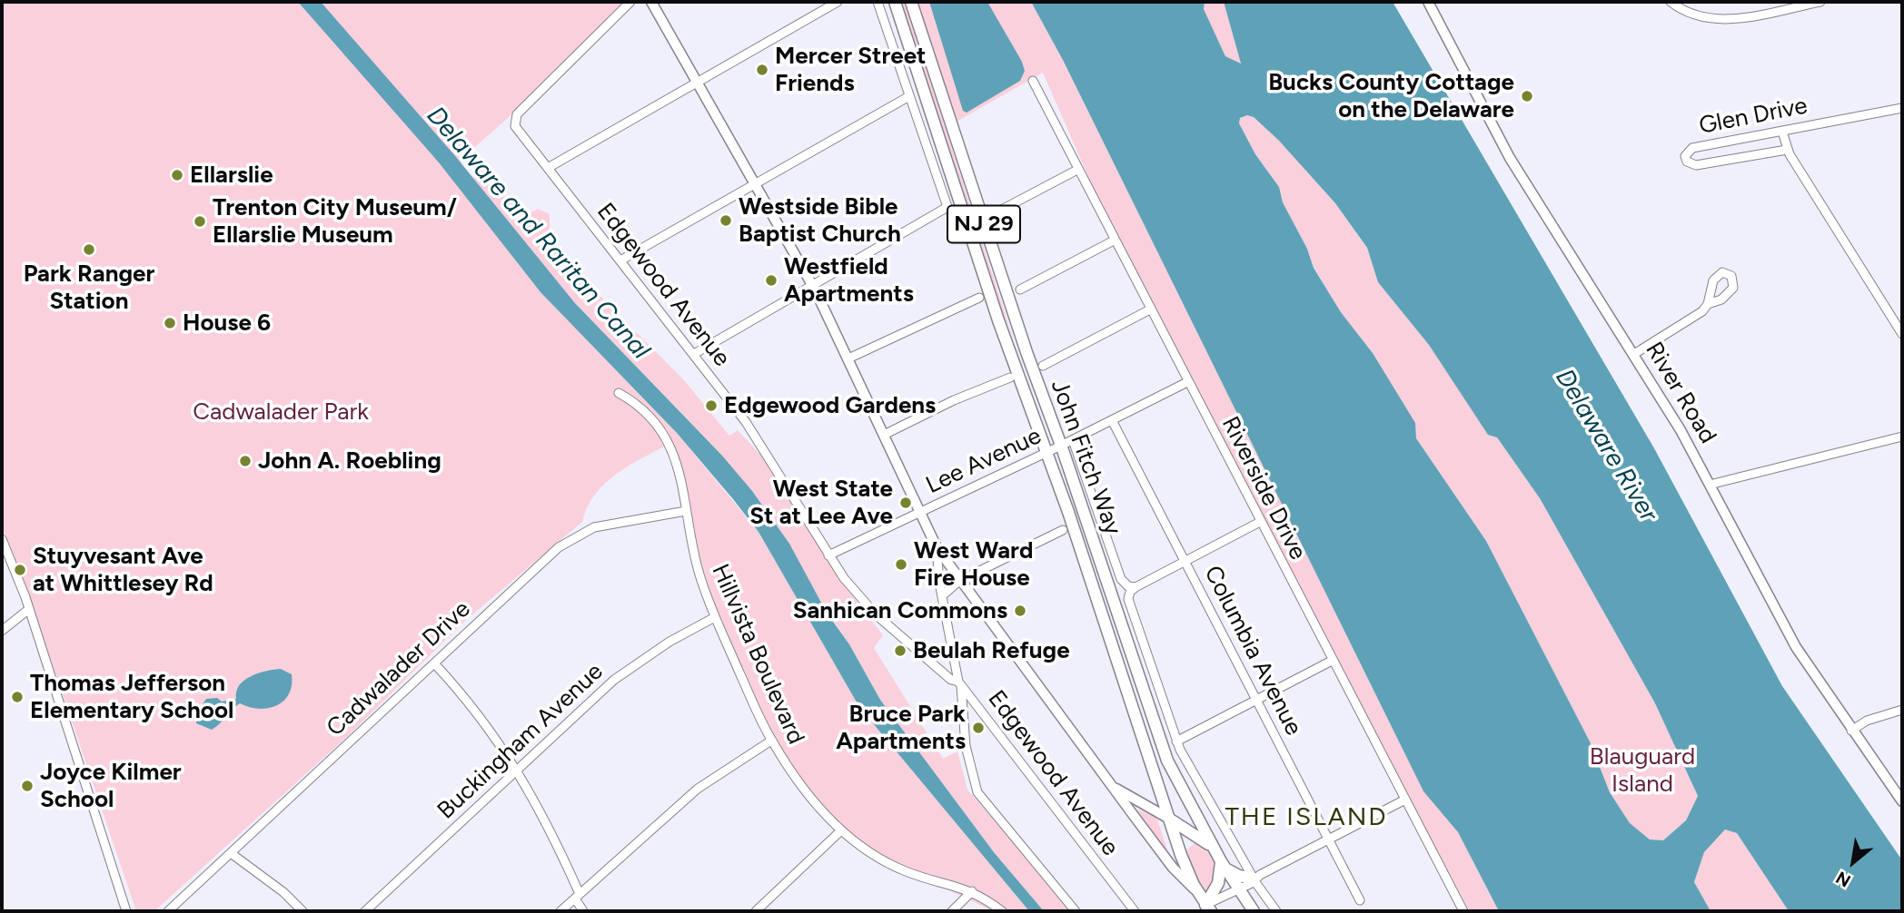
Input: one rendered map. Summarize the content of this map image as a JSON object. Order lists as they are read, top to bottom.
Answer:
{
  "streets": {
    "highway": ["NJ 29", "John Fitch Way"],
    "main road": ["River Road"],
    "street": [
      "Glen Drive",
      "Edgewood Avenue",
      "Lee Avenue",
      "Riverside Drive",
      "Columbia Avenue",
      "Hillvista Boulevard",
      "Cadwalader Drive",
      "Buckingham Avenue"
    ]
  },
  "crossings": [
    ["Edgewood Avenue", "Lee Avenue"],
    ["John Fitch Way", "Lee Avenue"],
    ["Lee Avenue", "Riverside Drive"],
    ["Lee Avenue", "Columbia Avenue"],
    ["Hillvista Boulevard", "Cadwalader Drive"],
    ["Hillvista Boulevard", "Buckingham Avenue"]
  ],
  "districts": ["THE ISLAND"],
  "water": ["Delaware and Raritan Canal", "Delaware River"],
  "parks": ["Cadwalader Park", "Blauguard Island"],
  "places": [
    "Mercer Street Friends",
    "Bucks County Cottage on the Delaware",
    "Ellarslie",
    "Westside Bible Baptist Church",
    "Trenton City Museum/ Ellarslie Museum",
    "Park Ranger Station",
    "Westfield Apartments",
    "House 6",
    "Edgewood Gardens",
    "John A. Roebling",
    "West State St at Lee Ave",
    "West Ward Fire House",
    "Stuyvesant Ave at Whittlesey Rd",
    "Sanhican Commons",
    "Beulah Refuge",
    "Thomas Jefferson Elementary School",
    "Bruce Park Apartments",
    "Joyce Kilmer School"
  ],
  "north": "bottom left"
}
